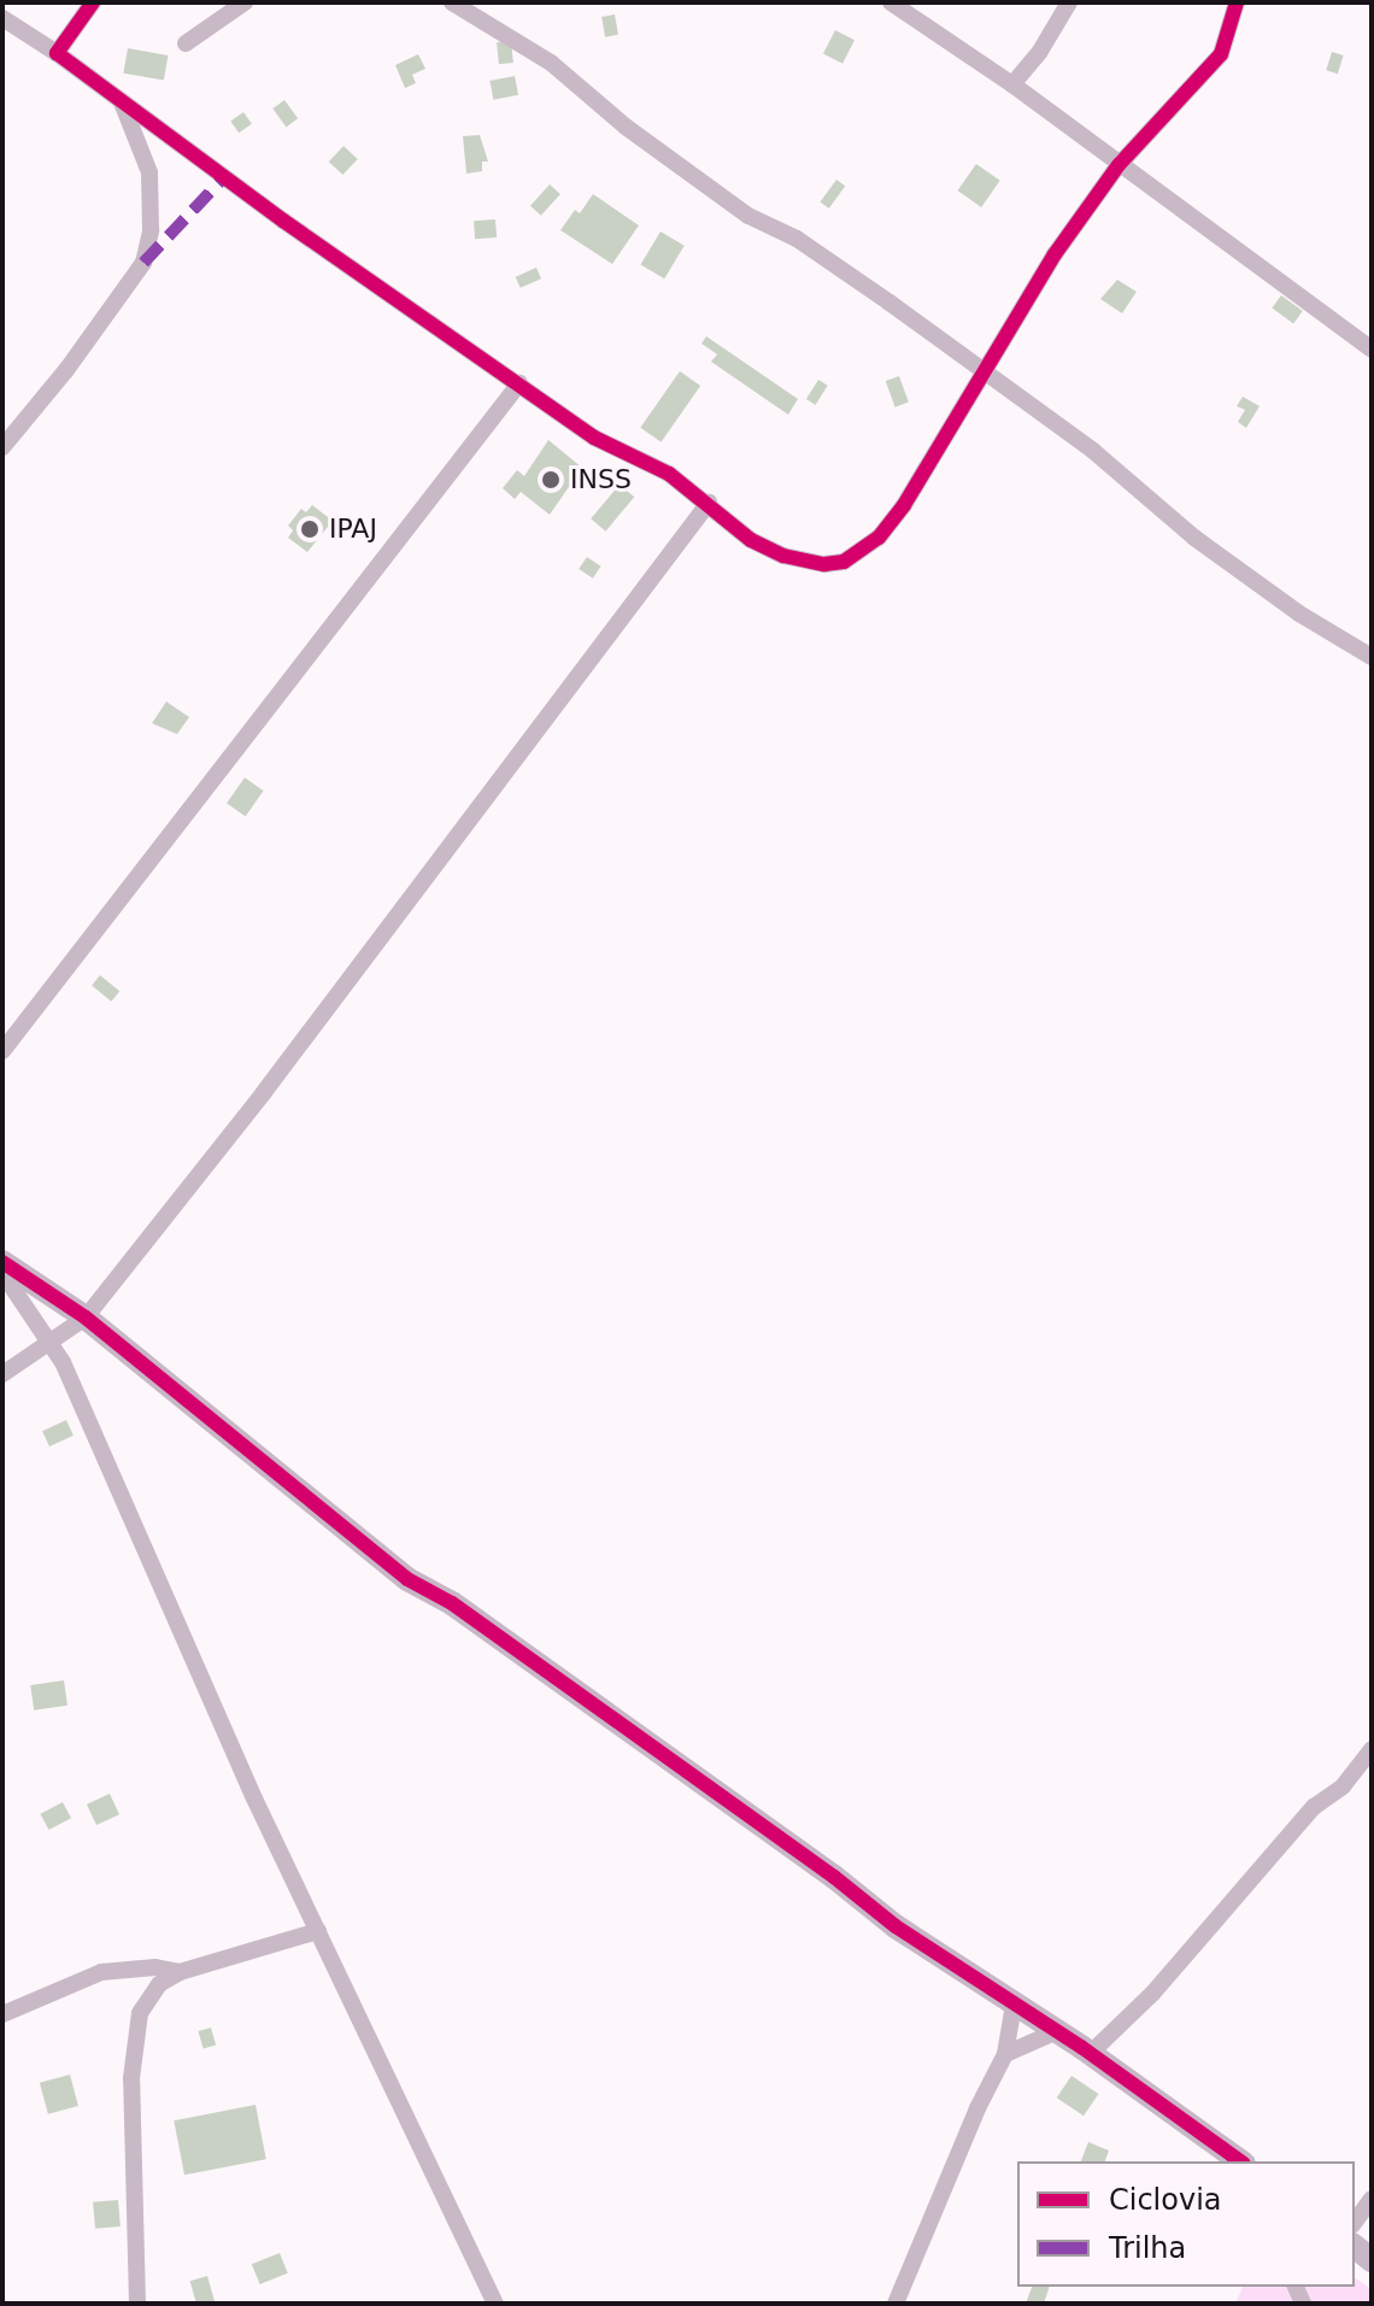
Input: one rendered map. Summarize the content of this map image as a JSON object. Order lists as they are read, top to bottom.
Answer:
{
  "places": ["INSS", "IPAJ"],
  "legend": ["Ciclovia", "Trilha"]
}
